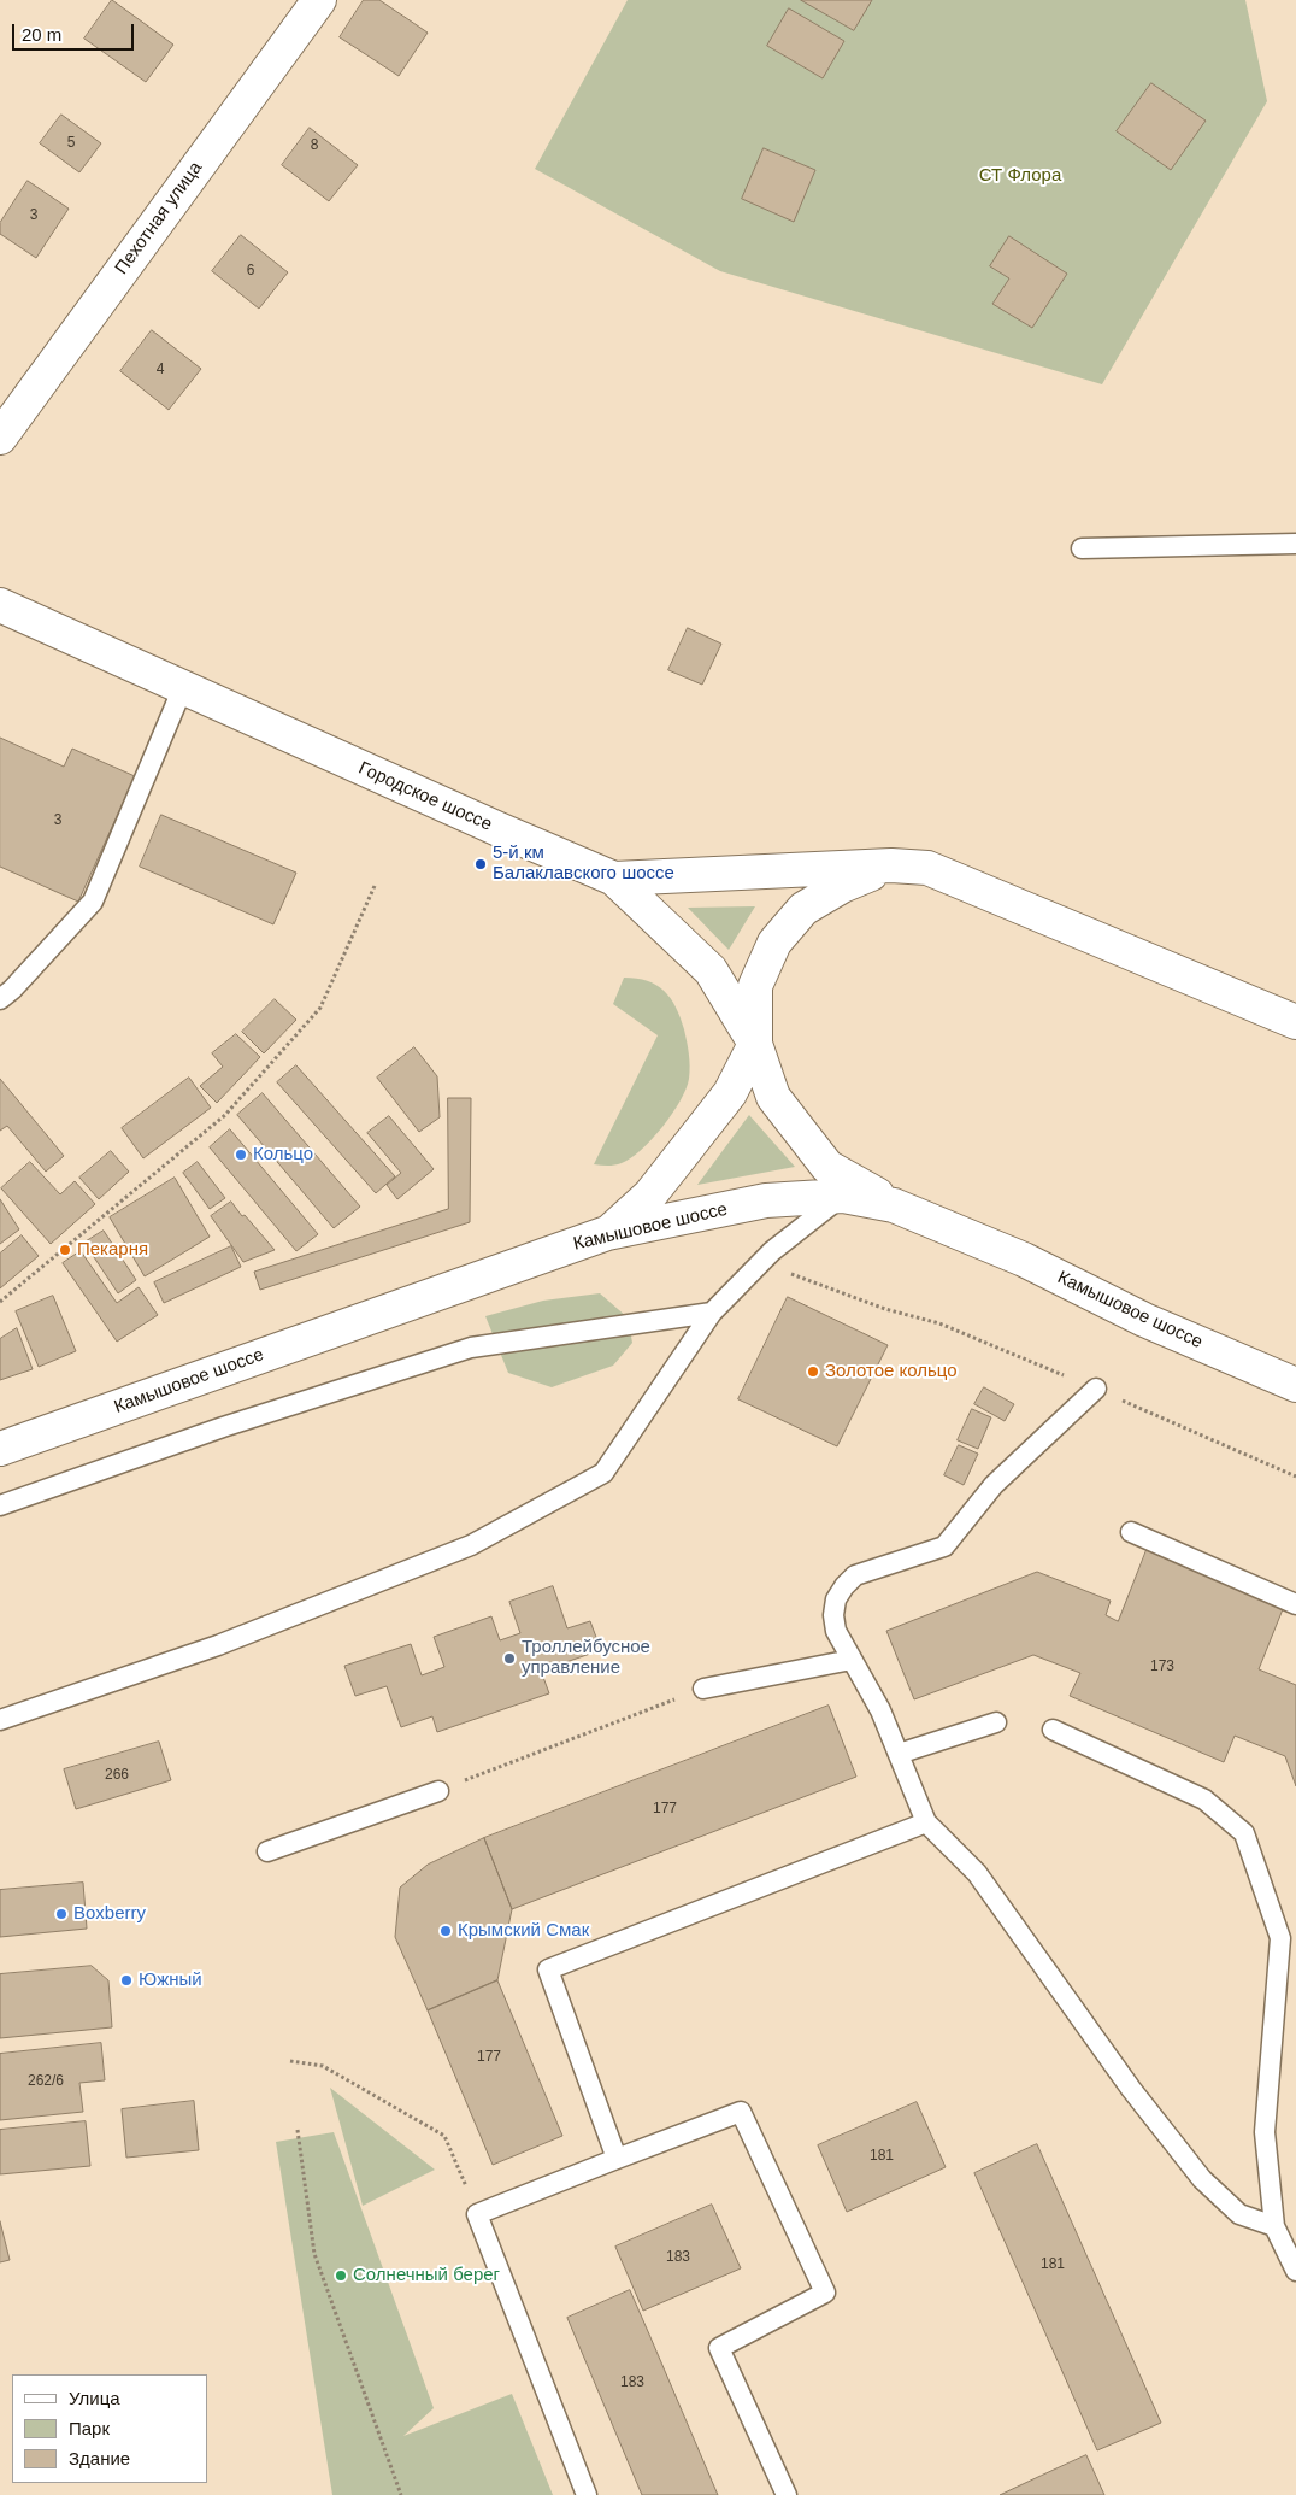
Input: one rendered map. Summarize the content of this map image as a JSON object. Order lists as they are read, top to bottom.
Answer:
{
  "streets": {
    "main road": ["Пехотная улица", "Городское шоссе", "Камышовое шоссе"]
  },
  "crossings": [
    ["Городское шоссе", "Камышовое шоссе"]
  ],
  "parks": ["СТ Флора"],
  "places": [
    "5-й км Балаклавского шоссе",
    "Кольцо",
    "Пекарня",
    "Золотое кольцо",
    "Троллейбусное управление",
    "Boxberry",
    "Крымский Смак",
    "Южный",
    "Солнечный берег"
  ],
  "house_numbers": [
    "5",
    "8",
    "3",
    "6",
    "4",
    "3",
    "173",
    "266",
    "177",
    "177",
    "262/6",
    "181",
    "183",
    "181",
    "183"
  ],
  "legend": ["Улица", "Парк", "Здание"],
  "scale_bar": "20 m"
}
